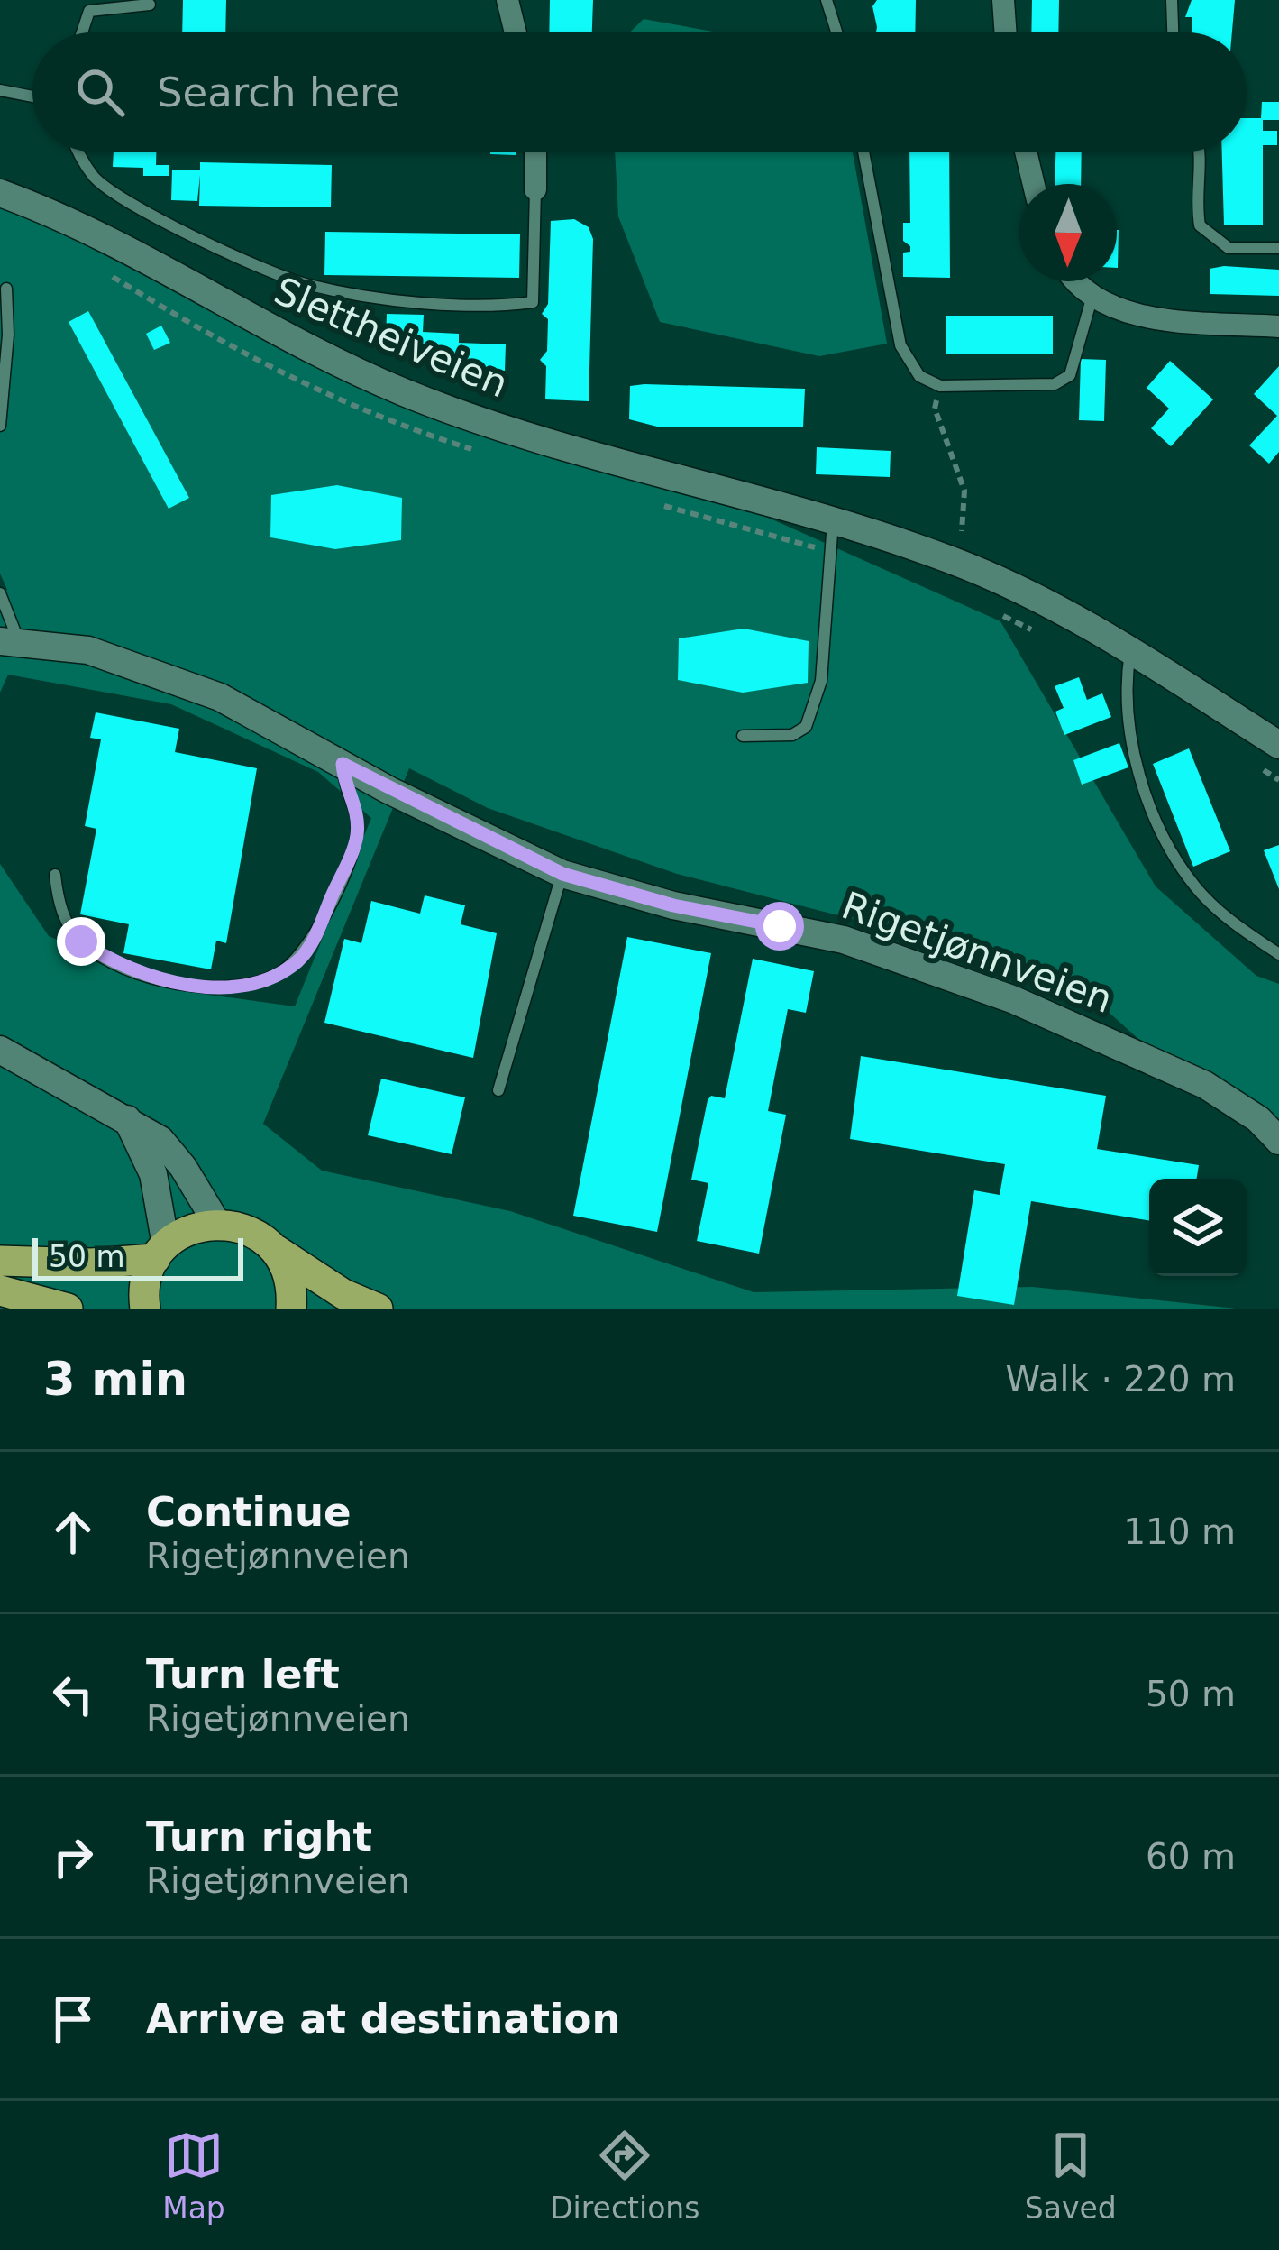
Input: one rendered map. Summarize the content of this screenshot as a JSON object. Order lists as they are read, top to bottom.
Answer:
{
  "streets": {
    "street": ["Slettheiveien", "Rigetjønnveien"]
  },
  "scale_bar": "50 m",
  "north": "bottom",
  "page": {
    "search": "Search here",
    "scale": "50 m",
    "heading": ["3 min", "Walk · 220 m"],
    "list": [
      ["Continue", "Rigetjønnveien", "110 m"],
      ["Turn left", "Rigetjønnveien", "50 m"],
      ["Turn right", "Rigetjønnveien", "60 m"],
      "Arrive at destination"
    ],
    "nav": ["Map", "Directions", "Saved"]
  }
}
